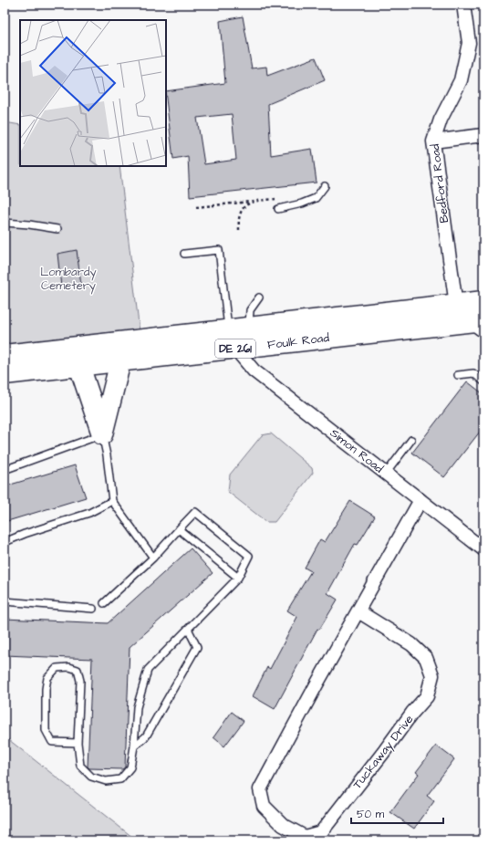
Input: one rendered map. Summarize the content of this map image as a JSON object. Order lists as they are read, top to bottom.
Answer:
{
  "streets": {
    "main road": ["Foulk Road", "DE 261"],
    "street": ["Bedford Road", "Simon Road", "Tuckaway Drive"]
  },
  "crossings": [
    ["Bedford Road", "Foulk Road"],
    ["Foulk Road", "Simon Road"],
    ["Simon Road", "Tuckaway Drive"]
  ],
  "parks": ["Lombardy Cemetery"],
  "scale_bar": "50 m"
}
